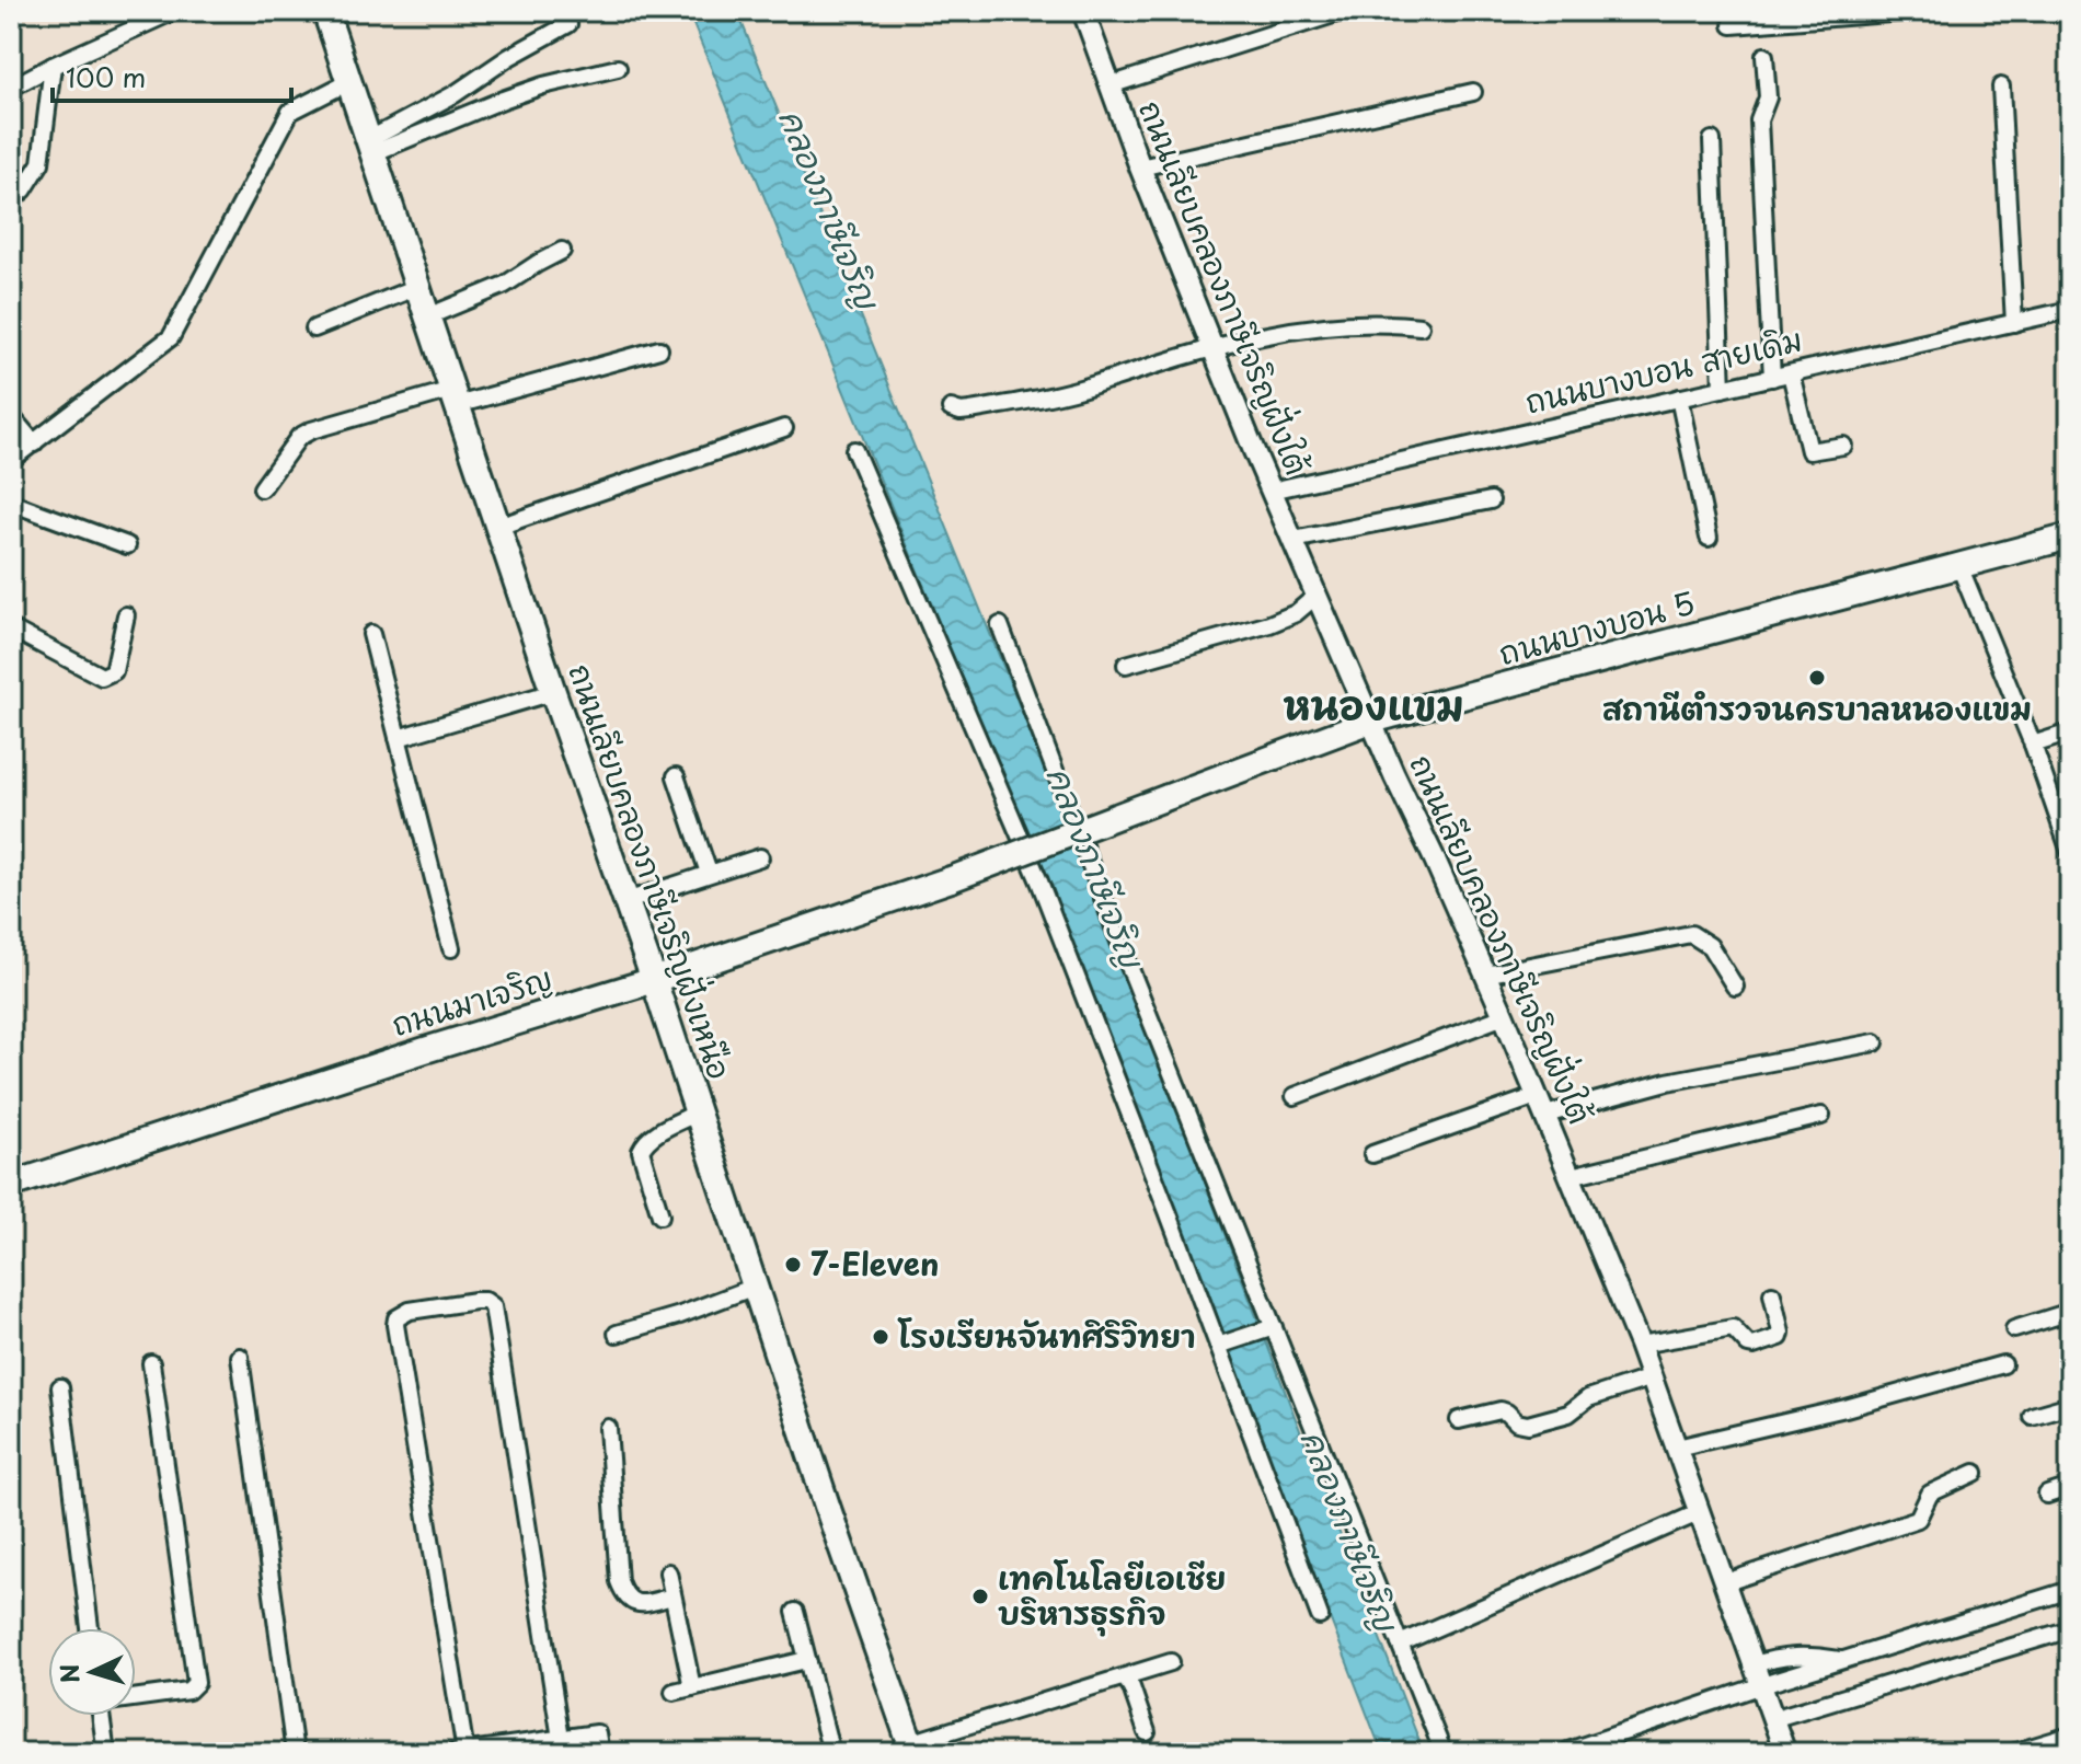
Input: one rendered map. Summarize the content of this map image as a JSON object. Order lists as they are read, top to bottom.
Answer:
{
  "streets": {
    "main road": ["ถนนบางบอน 5", "ถนนเลียบคลองภาษีเจริญฝั่งเหนือ", "ถนนมาเจริญ"],
    "street": ["ถนนเลียบคลองภาษีเจริญฝั่งใต้", "ถนนบางบอน สายเดิม"]
  },
  "crossings": [
    ["ถนนเลียบคลองภาษีเจริญฝั่งใต้", "ถนนบางบอน สายเดิม"],
    ["ถนนเลียบคลองภาษีเจริญฝั่งใต้", "ถนนบางบอน 5"],
    ["ถนนบางบอน 5", "ถนนมาเจริญ"],
    ["ถนนเลียบคลองภาษีเจริญฝั่งเหนือ", "ถนนมาเจริญ"]
  ],
  "districts": ["หนองแขม"],
  "water": ["คลองภาษีเจริญ"],
  "places": [
    "สถานีตำรวจนครบาลหนองแขม",
    "7-Eleven",
    "โรงเรียนจันทศิริวิทยา",
    "เทคโนโลยีเอเชีย บริหารธุรกิจ"
  ],
  "scale_bar": "100 m",
  "north": "left"
}
